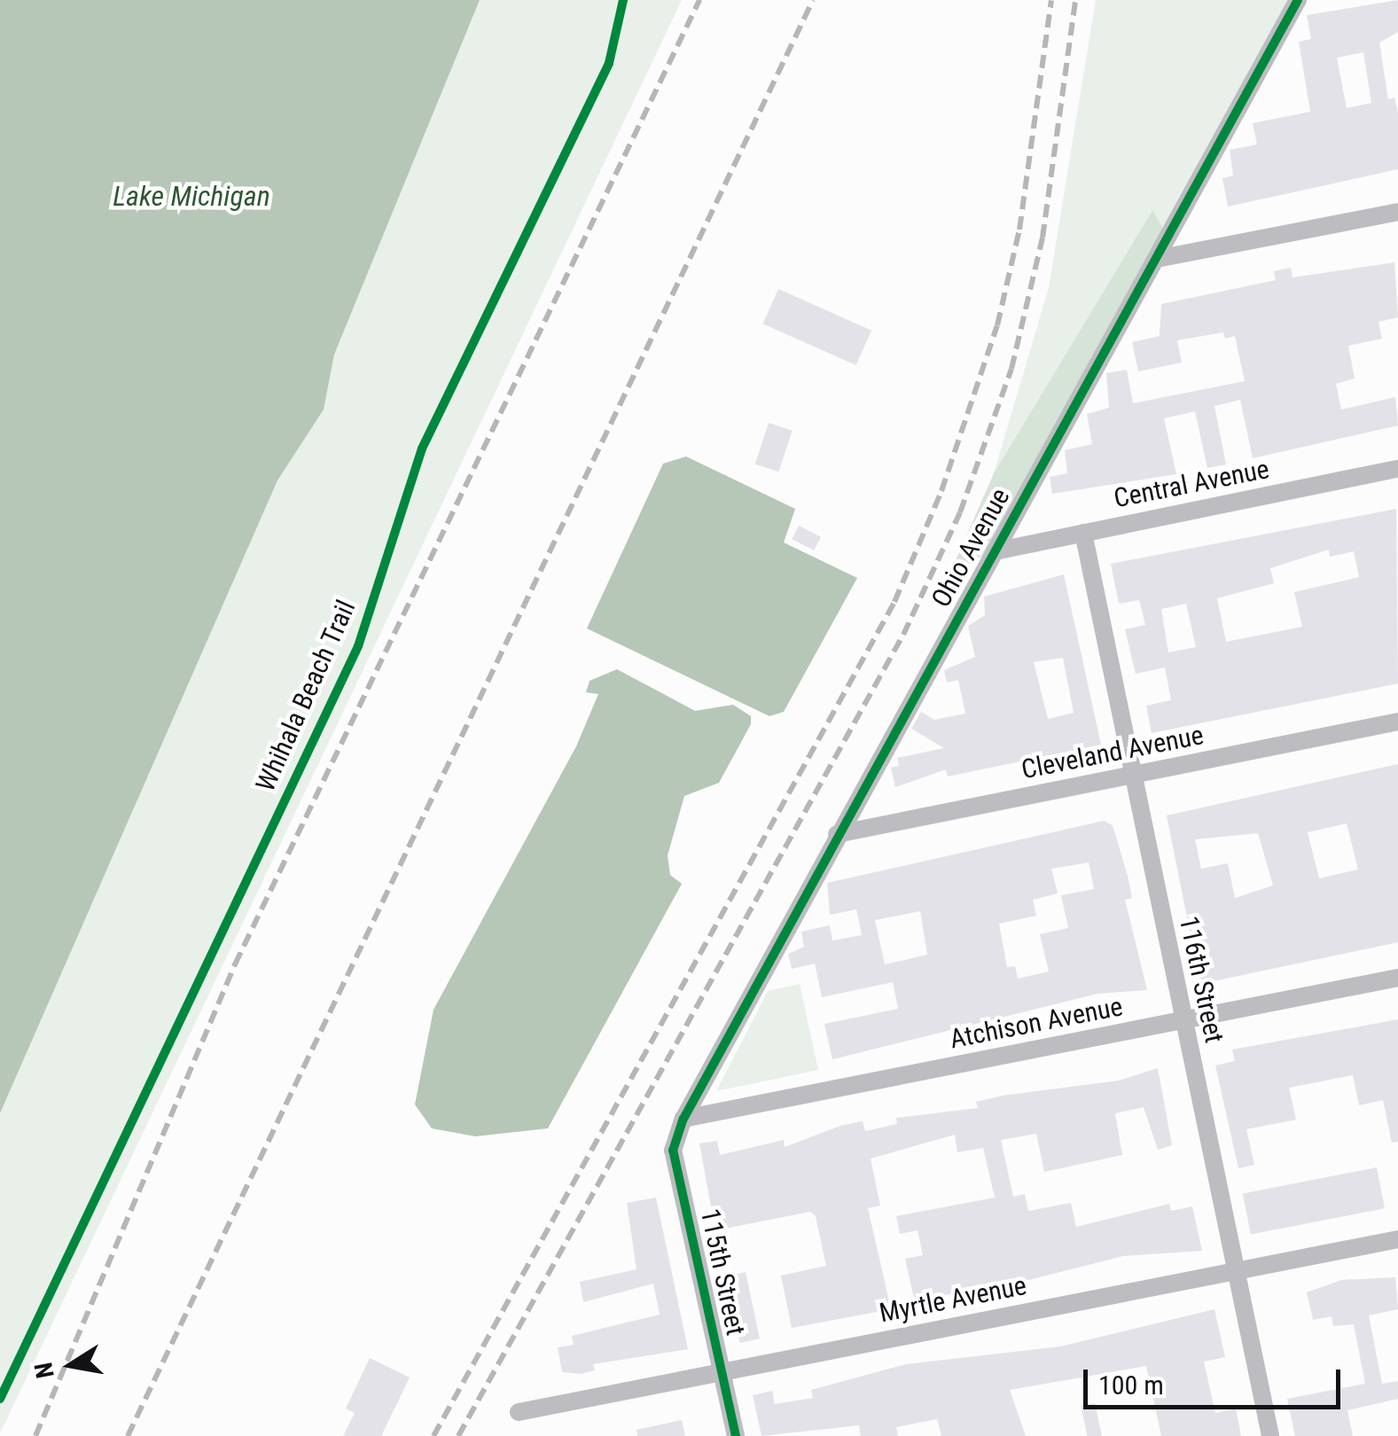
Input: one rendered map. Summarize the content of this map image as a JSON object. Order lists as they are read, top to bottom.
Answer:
{
  "streets": {
    "street": [
      "Central Avenue",
      "Ohio Avenue",
      "Cleveland Avenue",
      "116th Street",
      "Atchison Avenue",
      "115th Street",
      "Myrtle Avenue"
    ],
    "cycle path": ["Whihala Beach Trail"]
  },
  "crossings": [
    ["Central Avenue", "Ohio Avenue"],
    ["Central Avenue", "116th Street"],
    ["Ohio Avenue", "Cleveland Avenue"],
    ["Ohio Avenue", "Atchison Avenue"],
    ["Ohio Avenue", "115th Street"],
    ["Cleveland Avenue", "116th Street"],
    ["116th Street", "Atchison Avenue"],
    ["116th Street", "Myrtle Avenue"],
    ["Atchison Avenue", "115th Street"],
    ["115th Street", "Myrtle Avenue"]
  ],
  "water": ["Lake Michigan"],
  "scale_bar": "100 m",
  "north": "left"
}
